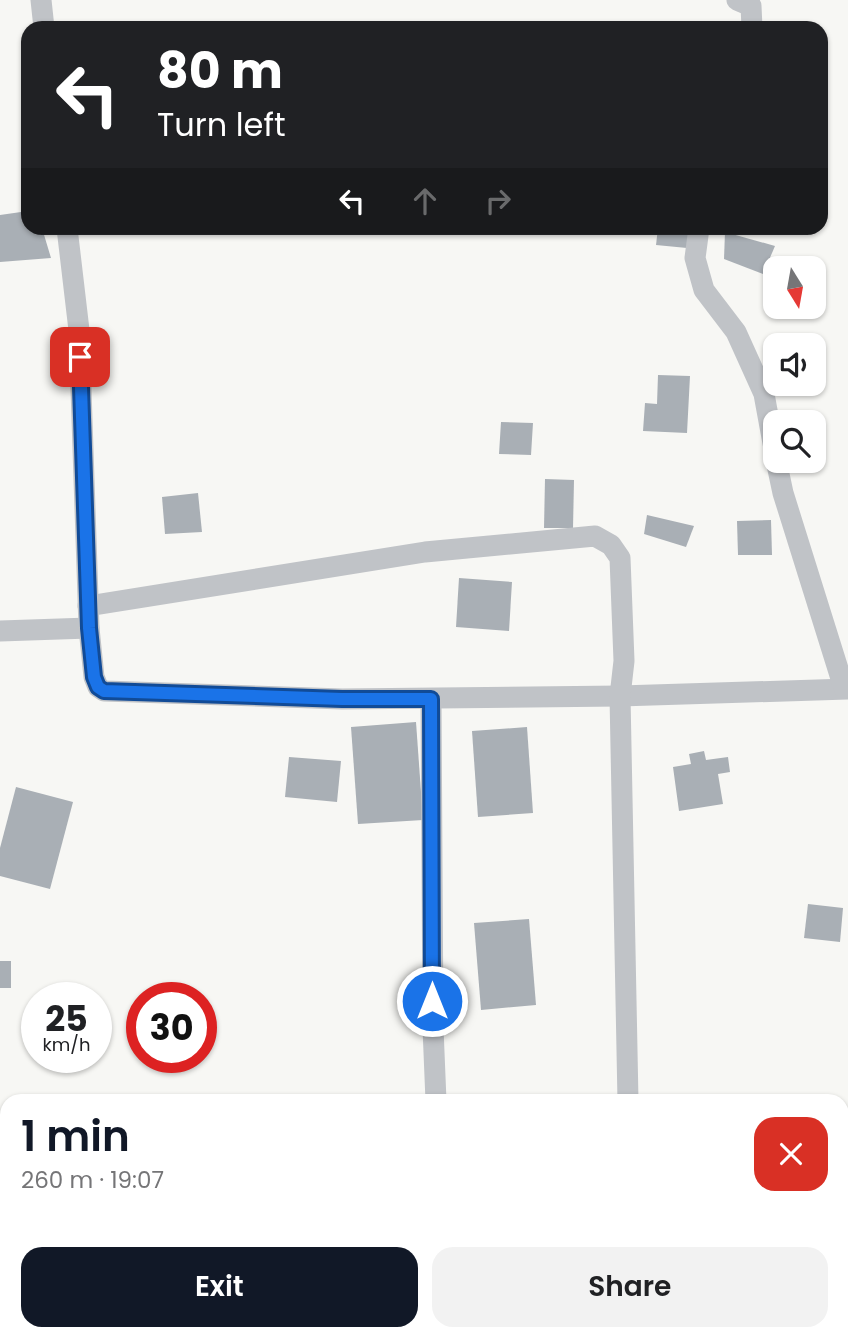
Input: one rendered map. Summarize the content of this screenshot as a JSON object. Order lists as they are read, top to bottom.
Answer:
{
  "north": "bottom",
  "page": {
    "turn": ["80 m", "Turn left"],
    "speed": "25 km/h",
    "limit": "30",
    "heading": ["1 min", "260 m · 19:07"],
    "buttons": ["Exit", "Share"]
  }
}
